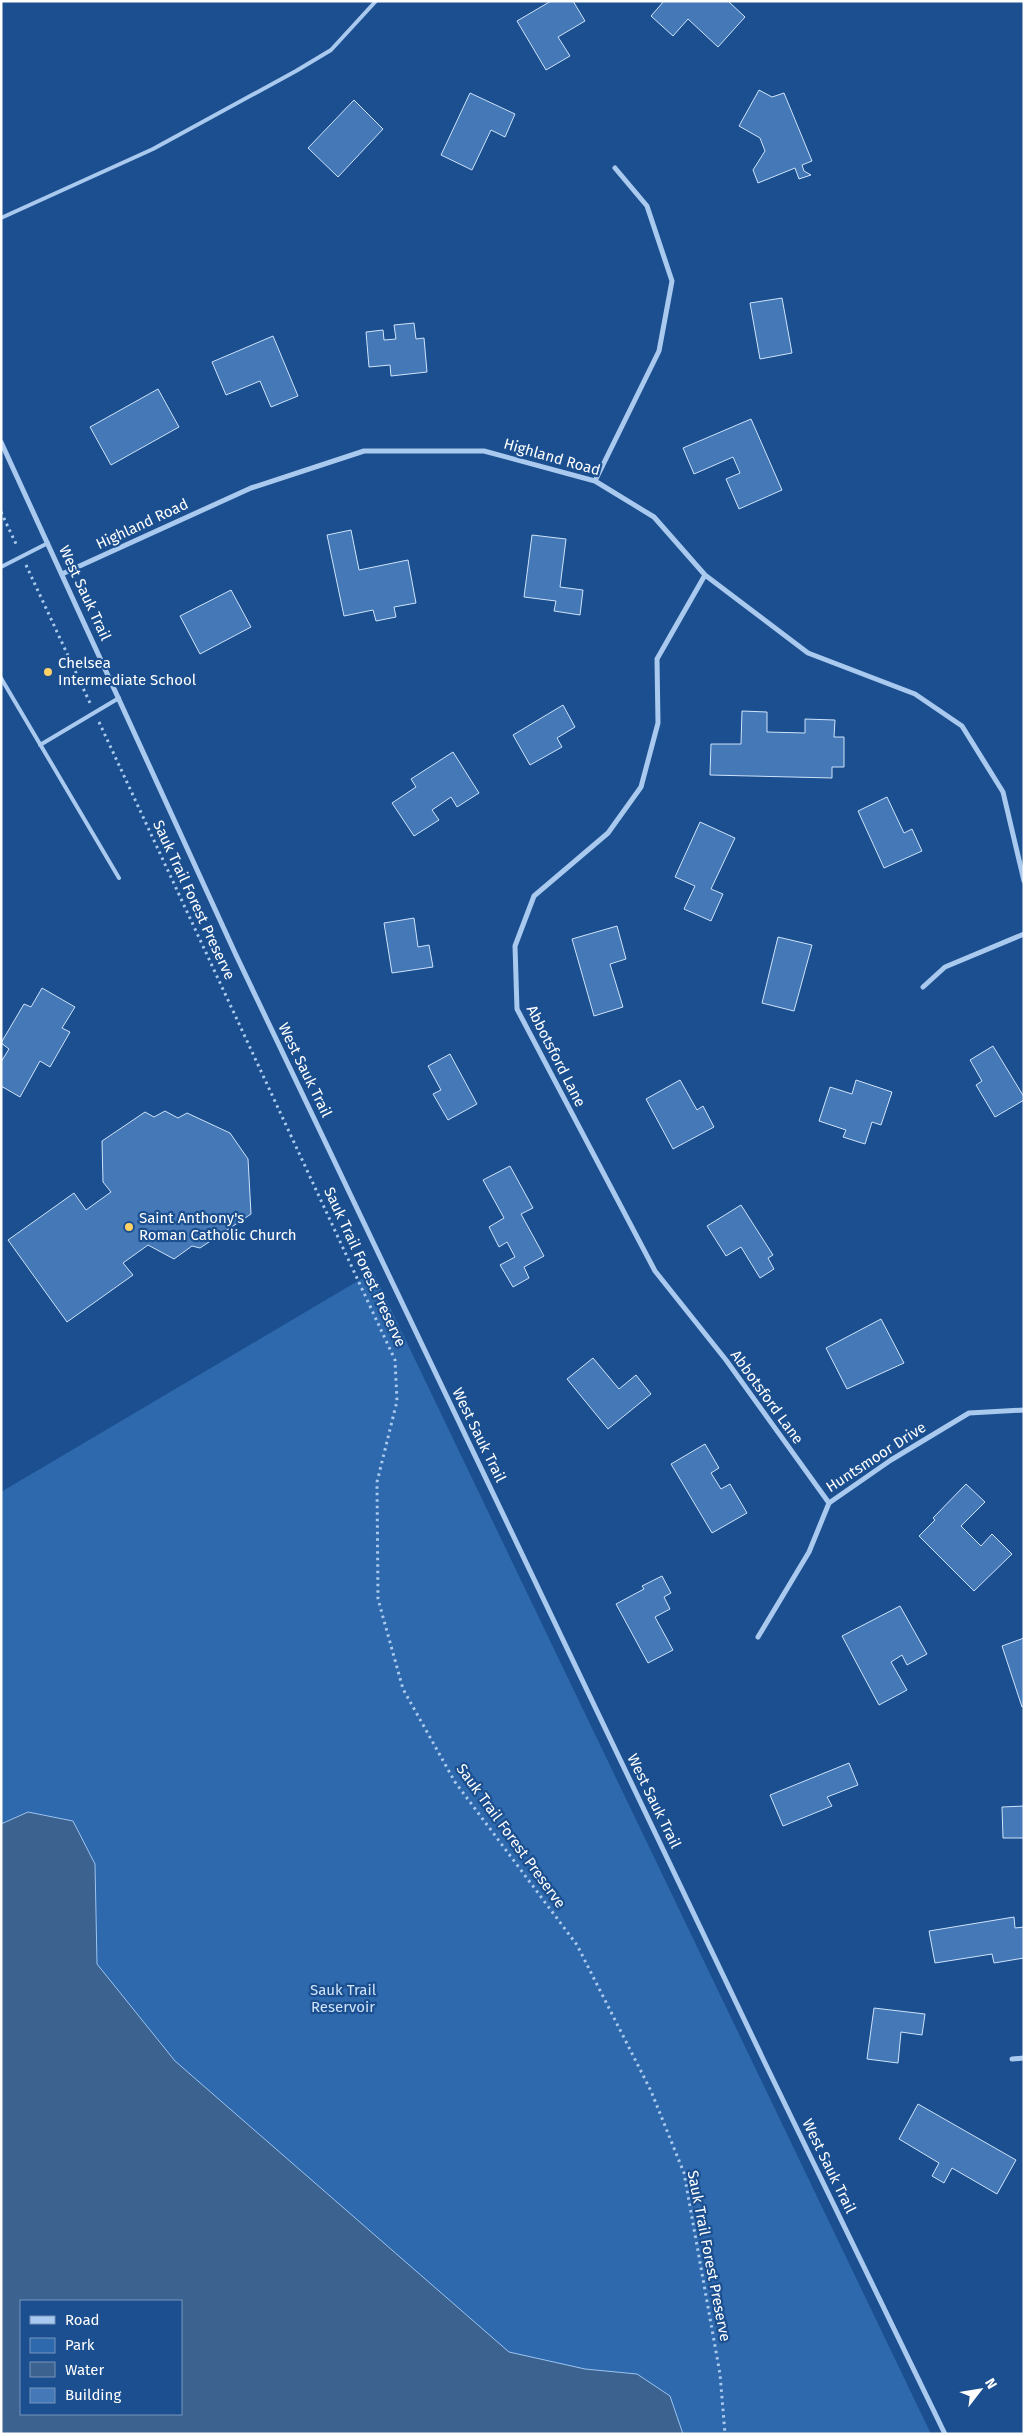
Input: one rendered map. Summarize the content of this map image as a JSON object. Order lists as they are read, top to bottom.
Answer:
{
  "streets": {
    "street": [
      "Highland Road",
      "West Sauk Trail",
      "Abbotsford Lane",
      "Huntsmoor Drive"
    ],
    "path": ["Sauk Trail Forest Preserve"]
  },
  "crossings": [
    ["Highland Road", "West Sauk Trail"],
    ["Highland Road", "Abbotsford Lane"],
    ["Abbotsford Lane", "Huntsmoor Drive"]
  ],
  "parks": ["Sauk Trail Reservoir"],
  "places": ["Chelsea Intermediate School", "Saint Anthony's Roman Catholic Church"],
  "legend": [
    "Road",
    "Park",
    "Water",
    "Building"
  ],
  "north": "top right"
}
